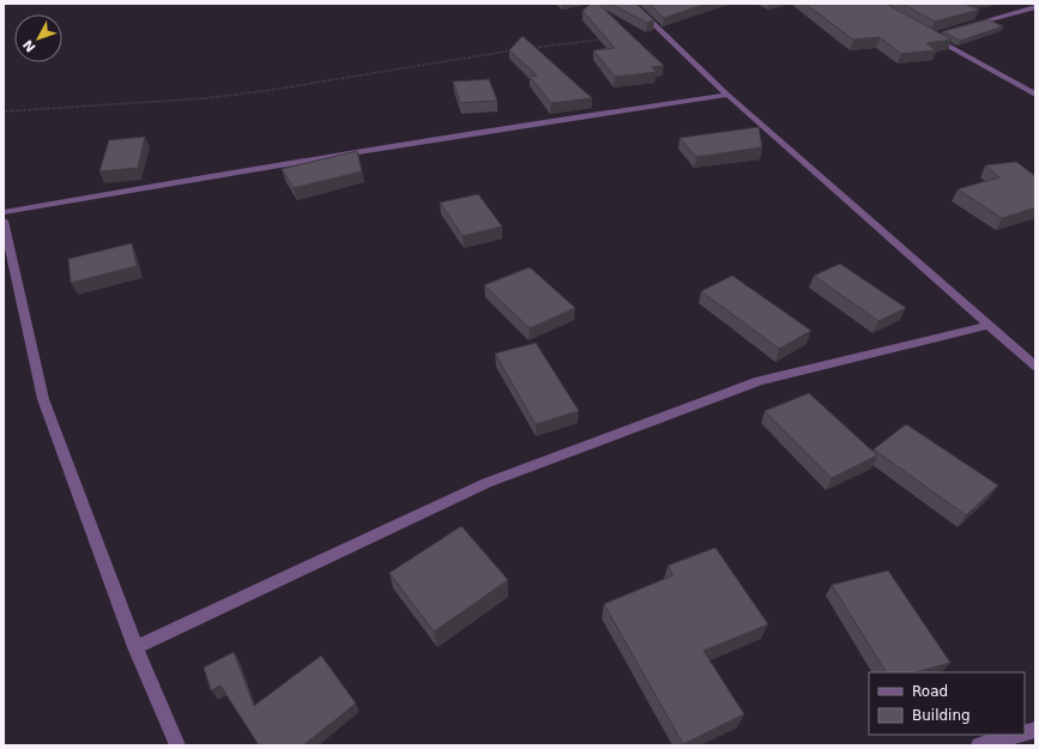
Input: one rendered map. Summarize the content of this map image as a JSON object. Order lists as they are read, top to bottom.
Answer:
{
  "legend": ["Road", "Building"],
  "north": "bottom left"
}
